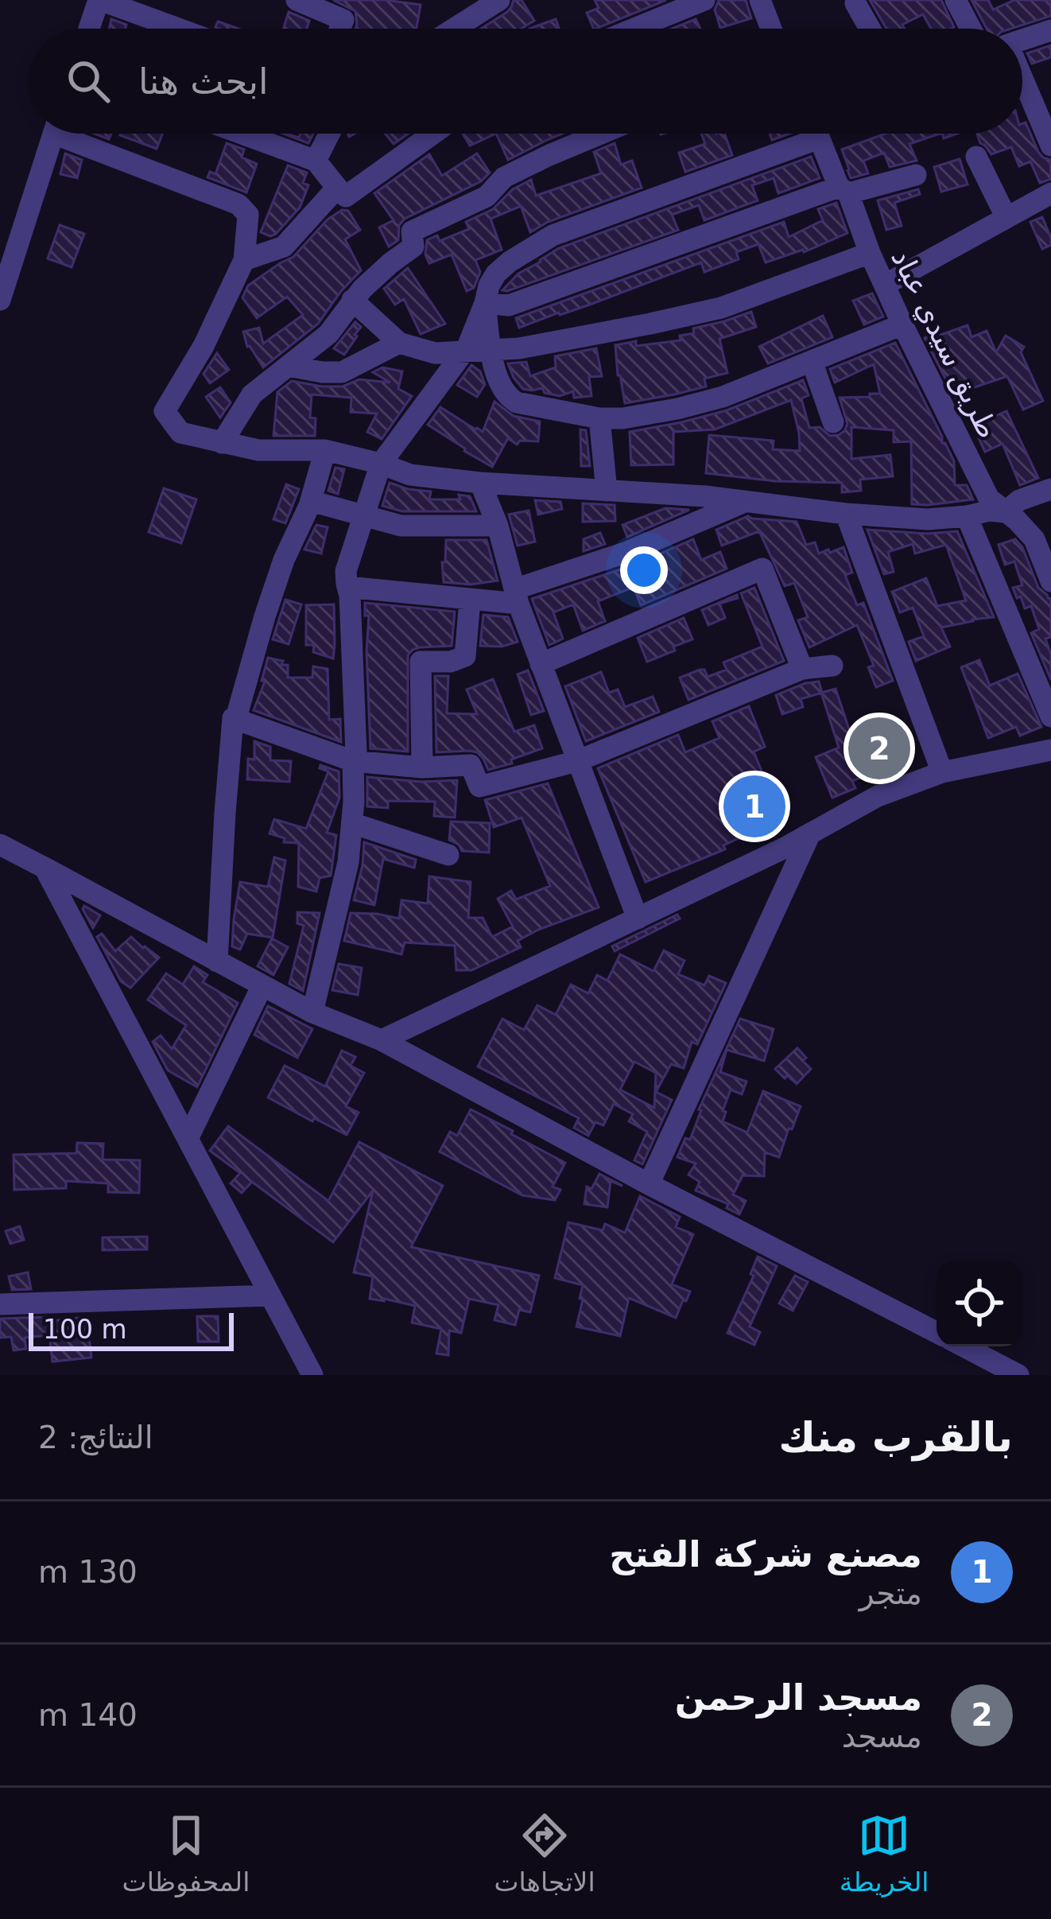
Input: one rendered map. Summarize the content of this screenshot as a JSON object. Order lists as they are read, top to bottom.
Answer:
{
  "streets": {
    "street": ["طريق سيدي عباد"]
  },
  "scale_bar": "100 m",
  "page": {
    "search": "ابحث هنا",
    "pins": ["2", "1"],
    "scale": "100 m",
    "heading": ["بالقرب منك", "النتائج: 2"],
    "list": [
      {
        "mark": "1",
        "name": "مصنع شركة الفتح",
        "note": "متجر",
        "value": "130 m"
      },
      {
        "mark": "2",
        "name": "مسجد الرحمن",
        "note": "مسجد",
        "value": "140 m"
      }
    ],
    "nav": ["الخريطة", "الاتجاهات", "المحفوظات"]
  }
}
